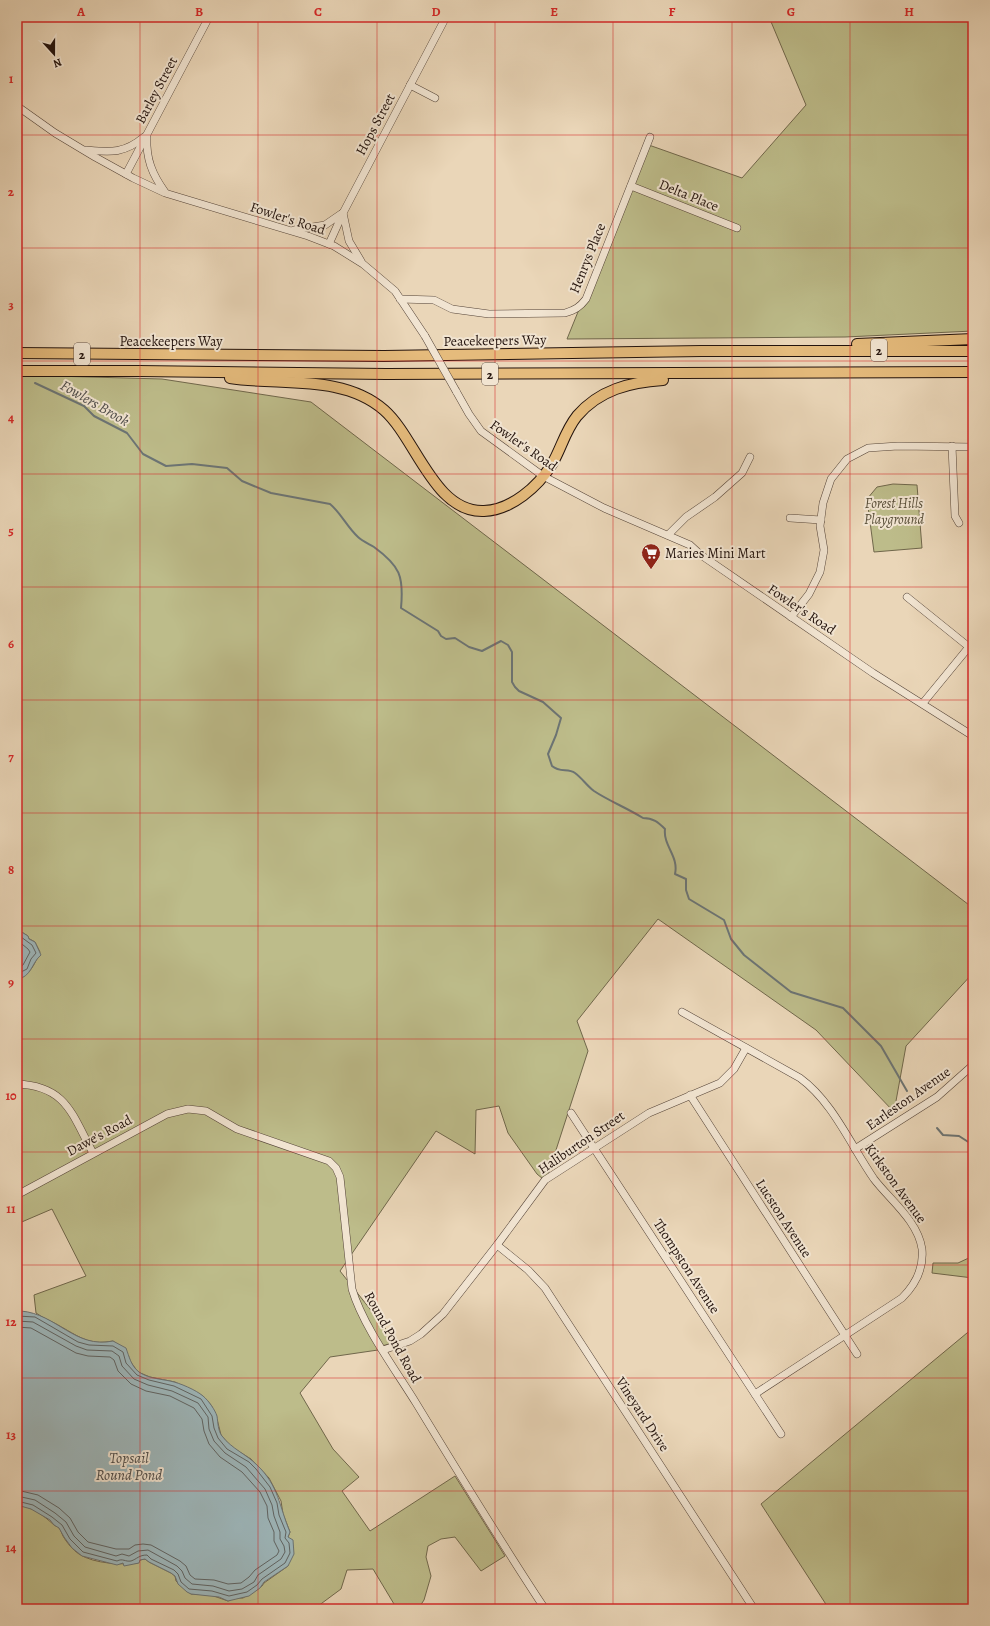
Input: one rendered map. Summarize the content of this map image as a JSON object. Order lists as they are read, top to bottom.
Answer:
{
  "streets": {
    "highway": ["Peacekeepers Way", "2"],
    "street": [
      "Barley Street",
      "Hops Street",
      "Delta Place",
      "Fowler's Road",
      "Henrys Place",
      "Earleston Avenue",
      "Dawe's Road",
      "Haliburton Street",
      "Kirkston Avenue",
      "Lucston Avenue",
      "Thompston Avenue",
      "Round Pond Road",
      "Vineyard Drive"
    ]
  },
  "crossings": [
    ["Barley Street", "Fowler's Road"],
    ["Hops Street", "Fowler's Road"],
    ["Delta Place", "Henrys Place"],
    ["Fowler's Road", "Henrys Place"],
    ["Earleston Avenue", "Kirkston Avenue"],
    ["Dawe's Road", "Round Pond Road"],
    ["Haliburton Street", "Kirkston Avenue"],
    ["Haliburton Street", "Lucston Avenue"],
    ["Haliburton Street", "Thompston Avenue"],
    ["Haliburton Street", "Round Pond Road"],
    ["Haliburton Street", "Vineyard Drive"],
    ["Kirkston Avenue", "Lucston Avenue"],
    ["Kirkston Avenue", "Thompston Avenue"]
  ],
  "water": ["Fowlers Brook", "Topsail Round Pond"],
  "parks": ["Forest Hills Playground"],
  "places": {
    "supermarket": ["Maries Mini Mart"]
  },
  "north": "bottom",
  "grid": {
    "columns": [
      "A",
      "B",
      "C",
      "D",
      "E",
      "F",
      "G",
      "H"
    ],
    "rows": [
      "1",
      "2",
      "3",
      "4",
      "5",
      "6",
      "7",
      "8",
      "9",
      "10",
      "11",
      "12",
      "13",
      "14"
    ]
  }
}
